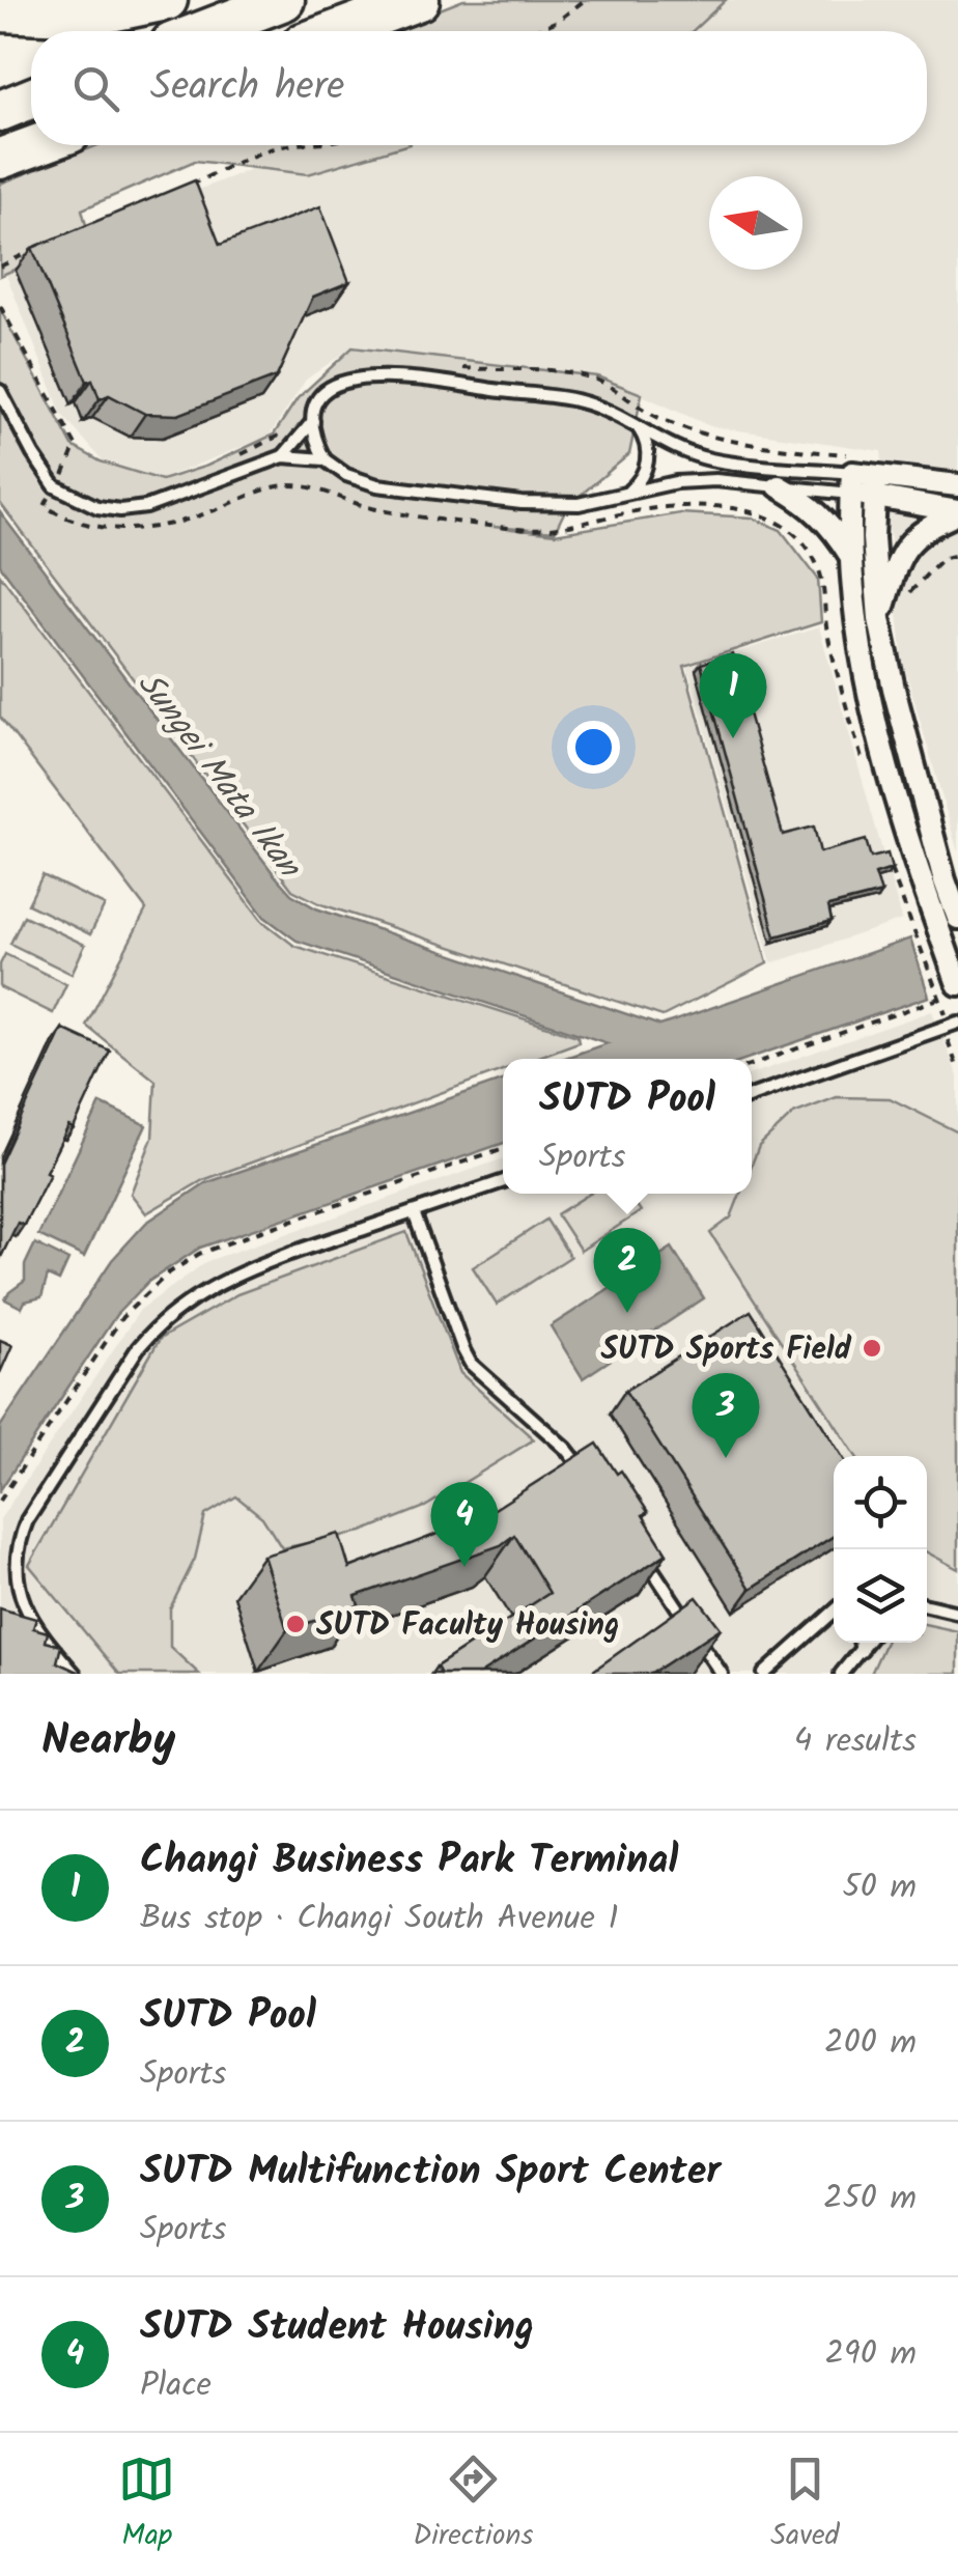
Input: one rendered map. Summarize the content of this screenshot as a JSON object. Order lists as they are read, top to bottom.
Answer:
{
  "water": ["Sungei Mata Ikan"],
  "places": ["SUTD Sports Field", "SUTD Faculty Housing"],
  "north": "left",
  "page": {
    "search": "Search here",
    "pins": [
      "1",
      "2",
      "3",
      "4"
    ],
    "popup": ["SUTD Pool", "Sports"],
    "heading": ["Nearby", "4 results"],
    "list": [
      {
        "mark": "1",
        "name": "Changi Business Park Terminal",
        "note": "Bus stop · Changi South Avenue 1",
        "value": "50 m"
      },
      {
        "mark": "2",
        "name": "SUTD Pool",
        "note": "Sports",
        "value": "200 m"
      },
      {
        "mark": "3",
        "name": "SUTD Multifunction Sport Center",
        "note": "Sports",
        "value": "250 m"
      },
      {
        "mark": "4",
        "name": "SUTD Student Housing",
        "note": "Place",
        "value": "290 m"
      }
    ],
    "nav": ["Map", "Directions", "Saved"]
  }
}
